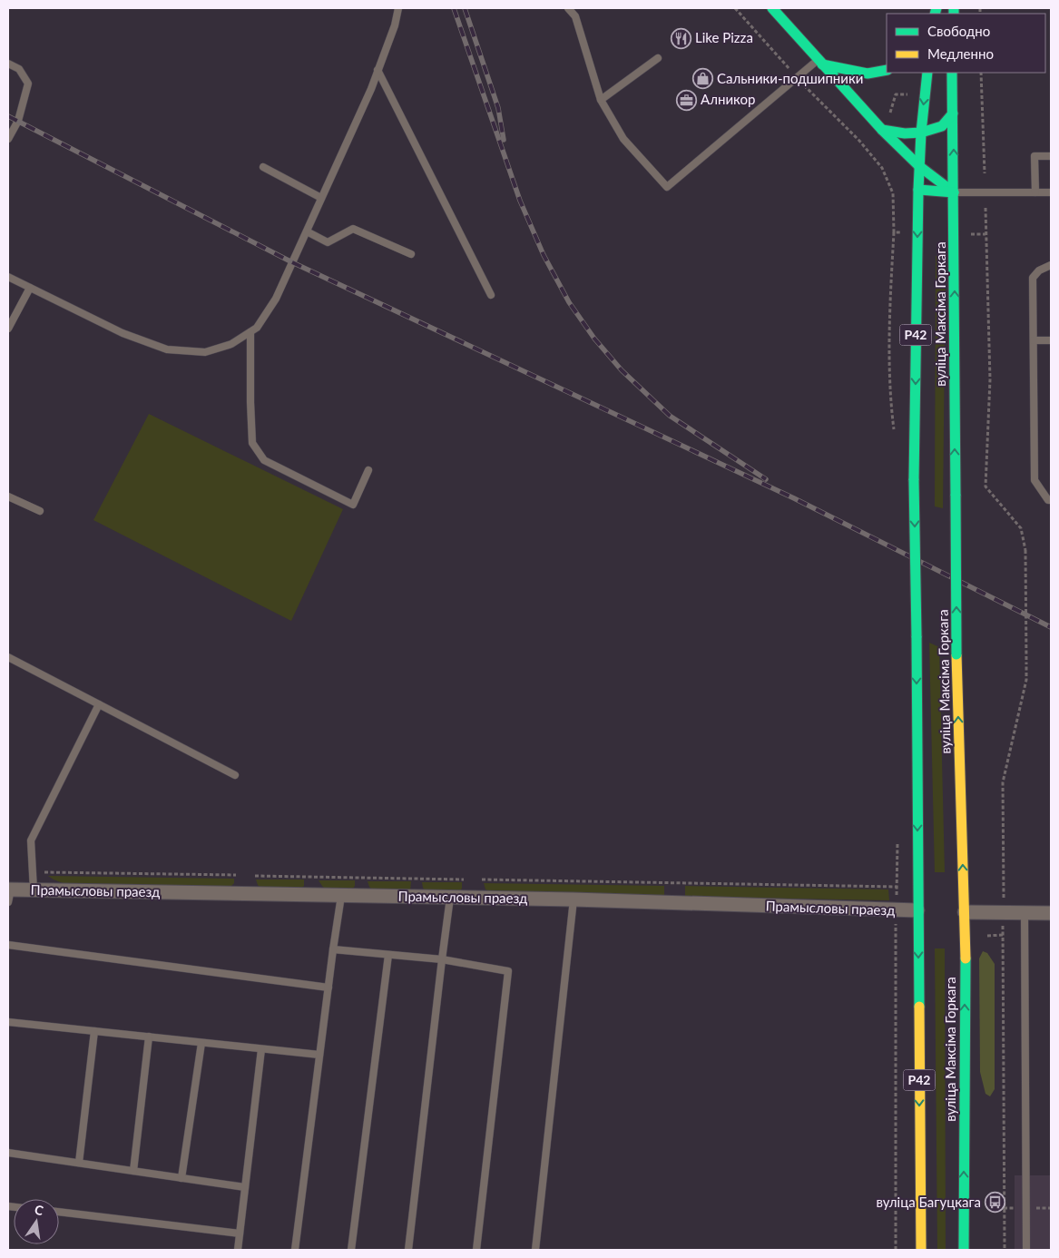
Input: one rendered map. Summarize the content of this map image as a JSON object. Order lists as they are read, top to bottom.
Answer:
{
  "streets": {
    "main road": ["вуліца Максіма Горкага", "Р42"],
    "street": ["Прамысловы праезд"]
  },
  "crossings": [
    ["вуліца Максіма Горкага", "Р42"],
    ["вуліца Максіма Горкага", "Прамысловы праезд"]
  ],
  "places": {
    "restaurant": ["Like Pizza"],
    "shop": ["Сальники-подшипники"],
    "office": ["Алникор"],
    "bus stop": ["вуліца Багуцкага"]
  },
  "legend": ["Свободно", "Медленно"],
  "north": "top"
}
